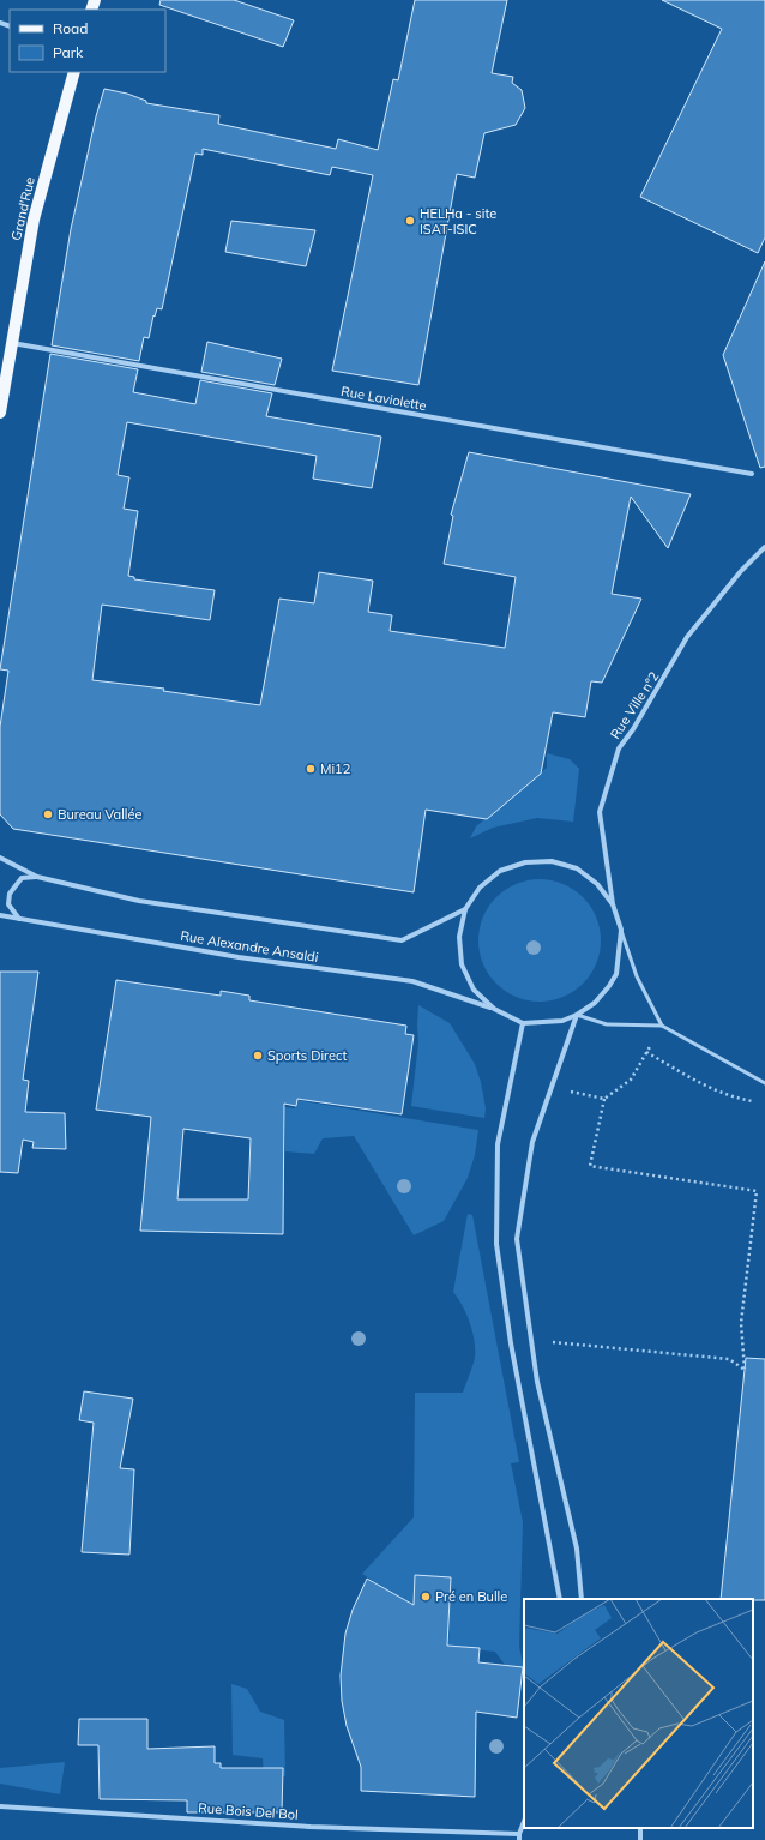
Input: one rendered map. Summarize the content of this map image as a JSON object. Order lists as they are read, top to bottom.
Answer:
{
  "streets": {
    "main road": ["Grand'Rue"],
    "street": [
      "Rue Laviolette",
      "Rue Ville n°2",
      "Rue Alexandre Ansaldi",
      "Rue Bois Del Bol"
    ]
  },
  "crossings": [
    ["Grand'Rue", "Rue Laviolette"],
    ["Rue Ville n°2", "Rue Alexandre Ansaldi"]
  ],
  "places": [
    "HELHa - site ISAT-ISIC",
    "Mi12",
    "Bureau Vallée",
    "Sports Direct",
    "Pré en Bulle"
  ],
  "legend": ["Road", "Park"]
}
